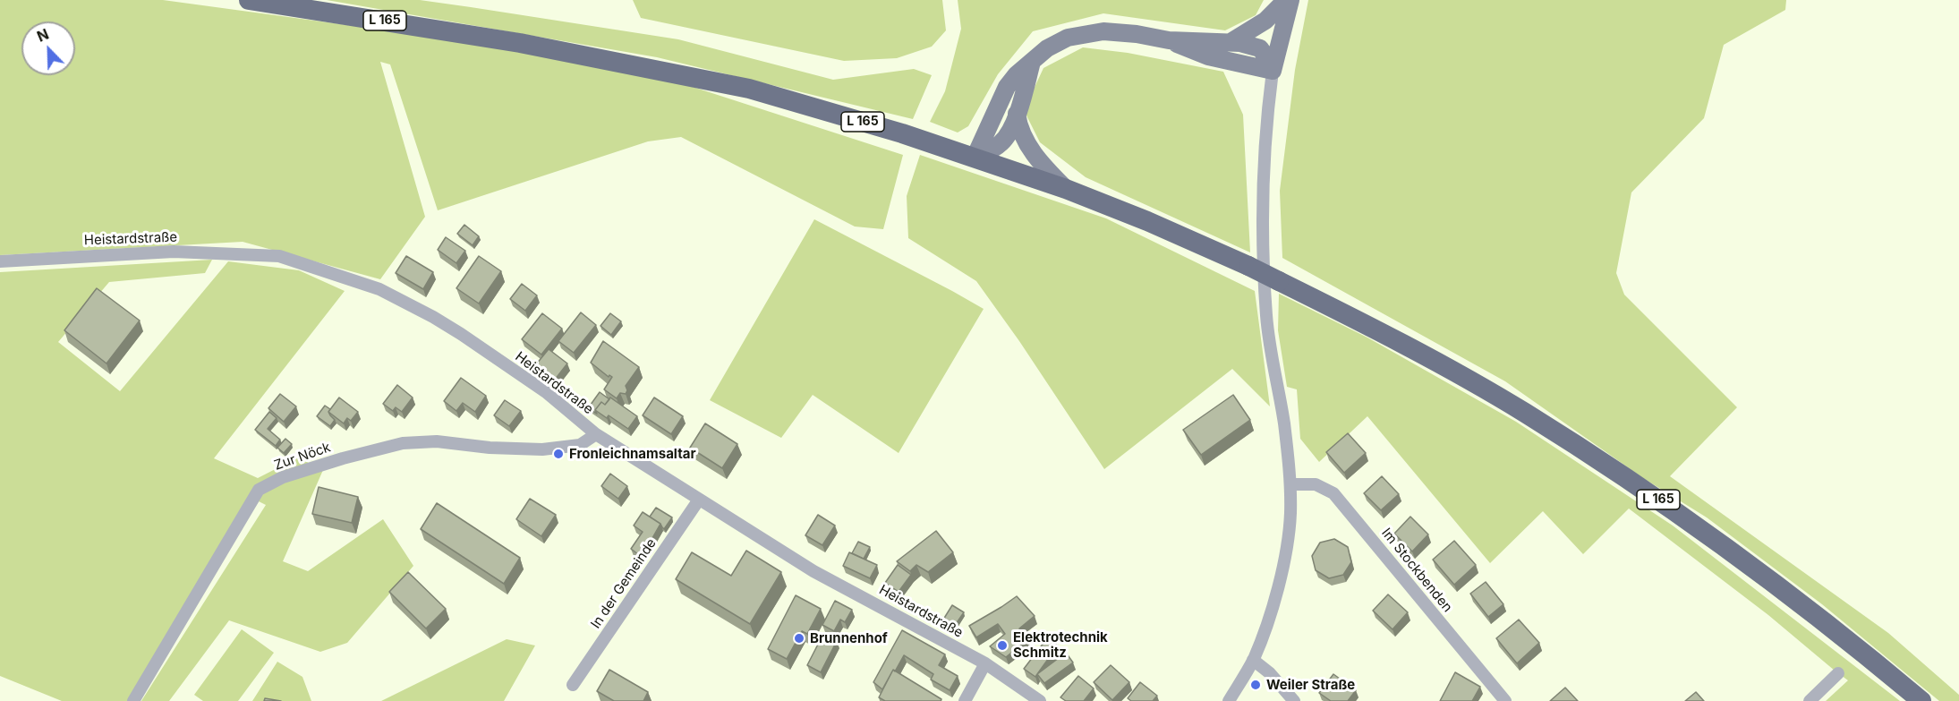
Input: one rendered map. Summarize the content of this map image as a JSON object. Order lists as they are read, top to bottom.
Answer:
{
  "streets": {
    "main road": ["L 165"],
    "street": [
      "Heistardstraße",
      "Zur Nöck",
      "Im Stockbenden",
      "In der Gemeinde"
    ]
  },
  "crossings": [
    ["Heistardstraße", "Zur Nöck"],
    ["Heistardstraße", "In der Gemeinde"]
  ],
  "places": [
    "Fronleichnamsaltar",
    "Brunnenhof",
    "Elektrotechnik Schmitz",
    "Weiler Straße"
  ],
  "north": "top left"
}
